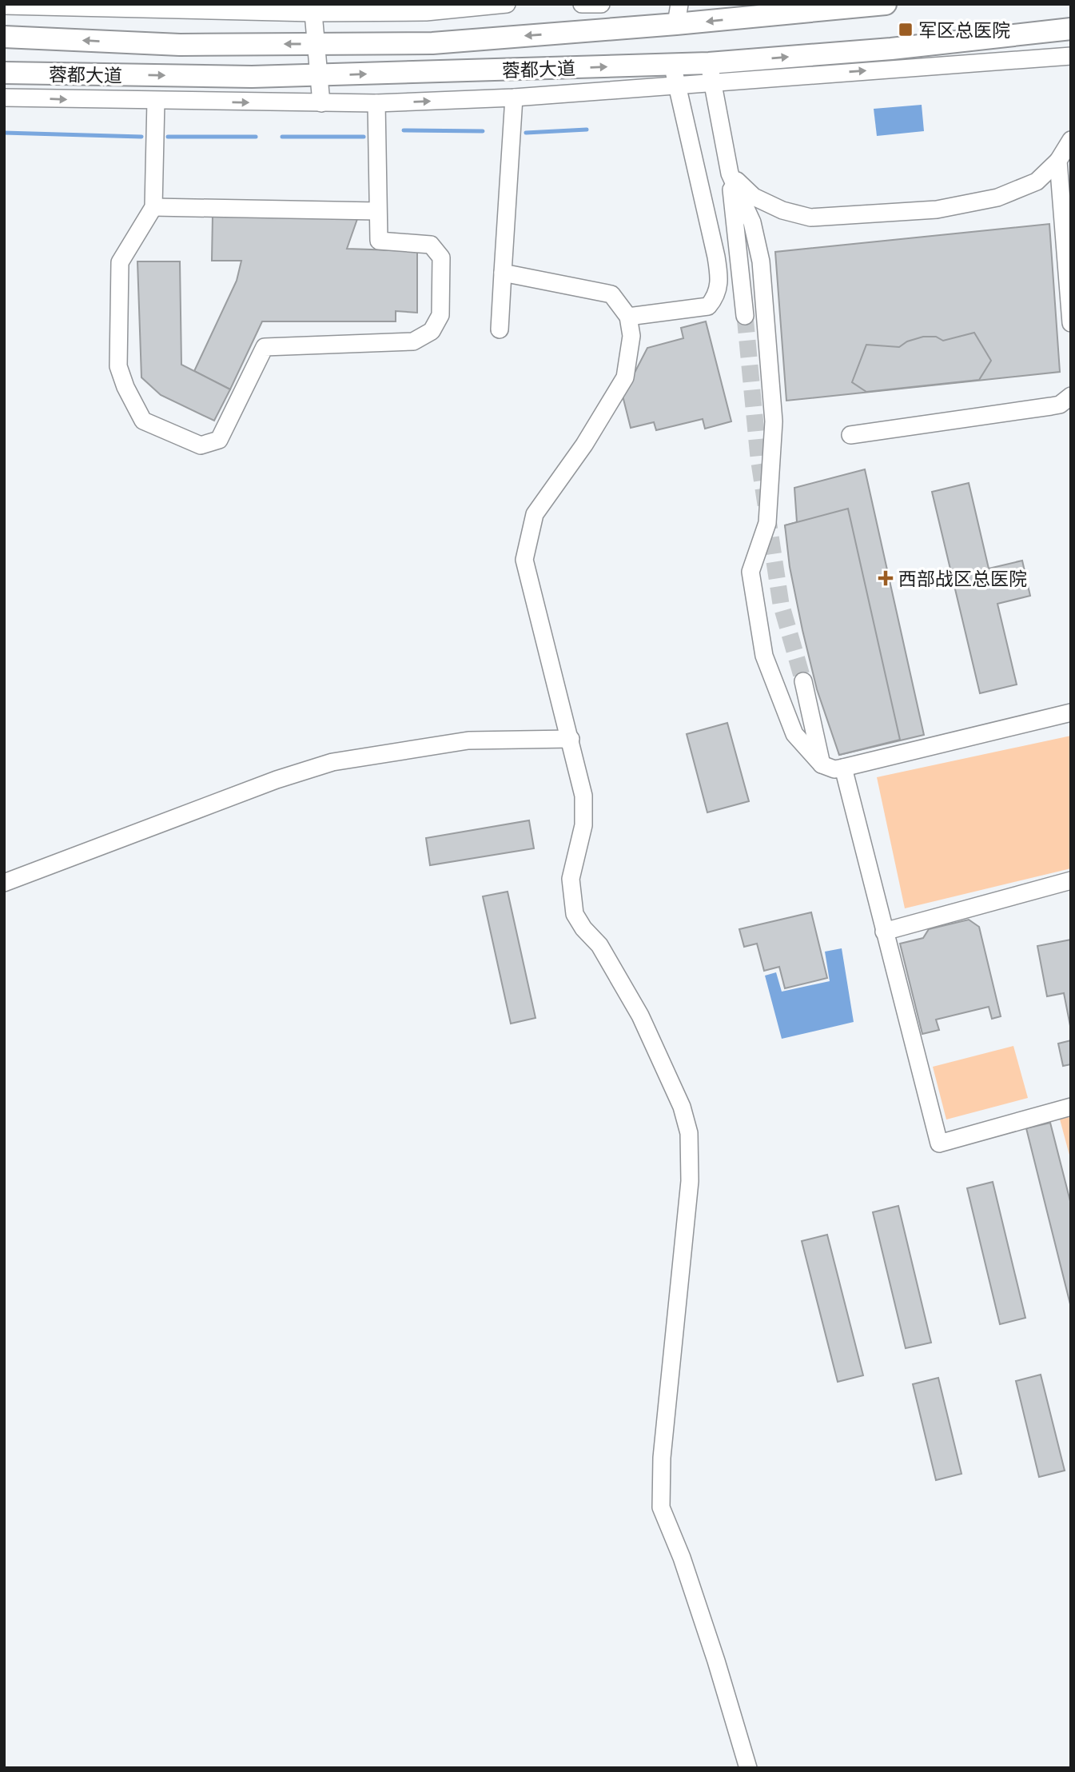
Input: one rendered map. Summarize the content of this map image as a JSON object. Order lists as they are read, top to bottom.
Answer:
{
  "streets": {
    "main road": ["蓉都大道"]
  },
  "places": {
    "transit": ["军区总医院"],
    "health": ["西部战区总医院"]
  }
}
